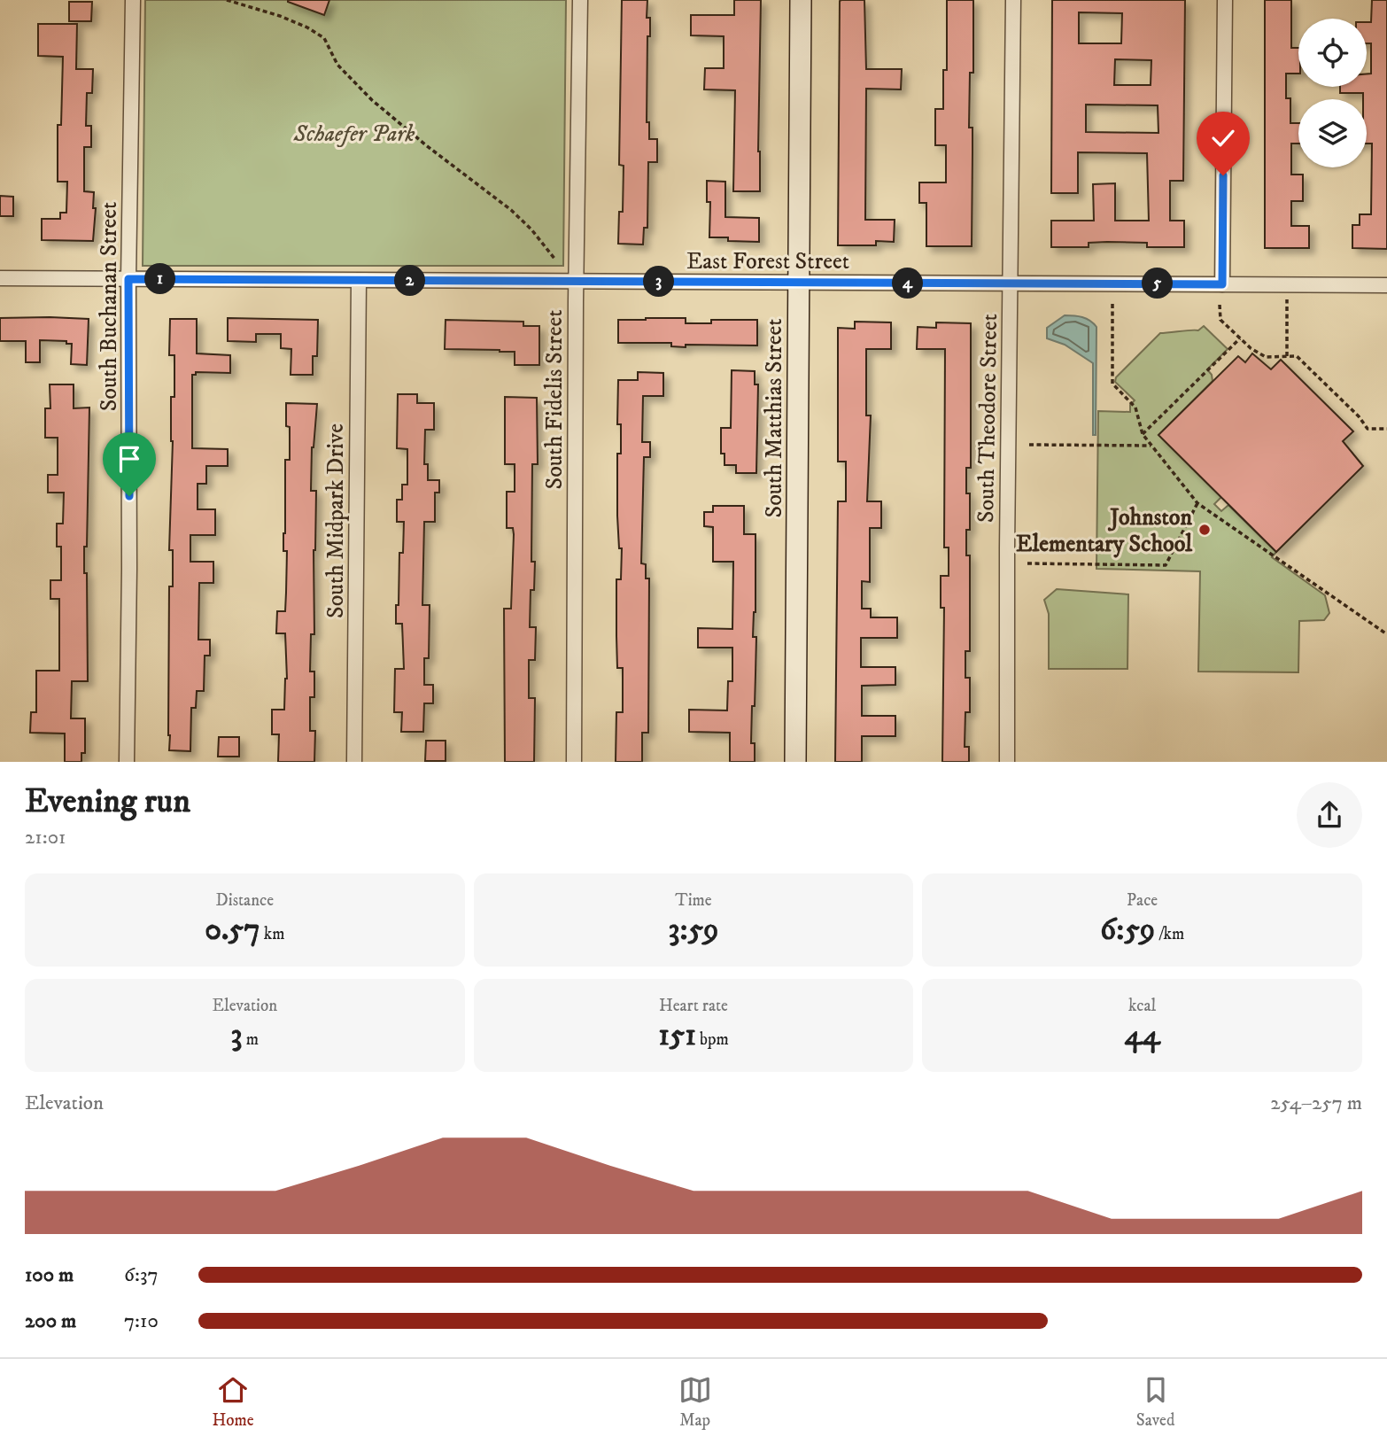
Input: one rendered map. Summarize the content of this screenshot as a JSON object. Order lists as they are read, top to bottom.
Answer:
{
  "streets": {
    "street": [
      "East Forest Street",
      "South Buchanan Street",
      "South Fidelis Street",
      "South Matthias Street",
      "South Theodore Street",
      "South Midpark Drive"
    ]
  },
  "crossings": [
    ["East Forest Street", "South Buchanan Street"],
    ["East Forest Street", "South Fidelis Street"],
    ["East Forest Street", "South Matthias Street"],
    ["East Forest Street", "South Theodore Street"],
    ["East Forest Street", "South Midpark Drive"]
  ],
  "parks": ["Schaefer Park"],
  "places": ["Johnston Elementary School"],
  "page": {
    "pins": [
      "1",
      "2",
      "3",
      "4",
      "5"
    ],
    "heading": ["Evening run", "21:01"],
    "stats": [
      ["Distance", "0.57 km"],
      ["Time", "3:59"],
      ["Pace", "6:59 /km"],
      ["Elevation", "3 m"],
      ["Heart rate", "151 bpm"],
      ["kcal", "44"]
    ],
    "chart": ["Elevation", "254–257 m"],
    "list": [
      {
        "name": "100 m",
        "note": "6:37"
      },
      {
        "name": "200 m",
        "note": "7:10"
      }
    ],
    "tabs": ["Home", "Map", "Saved"]
  }
}
